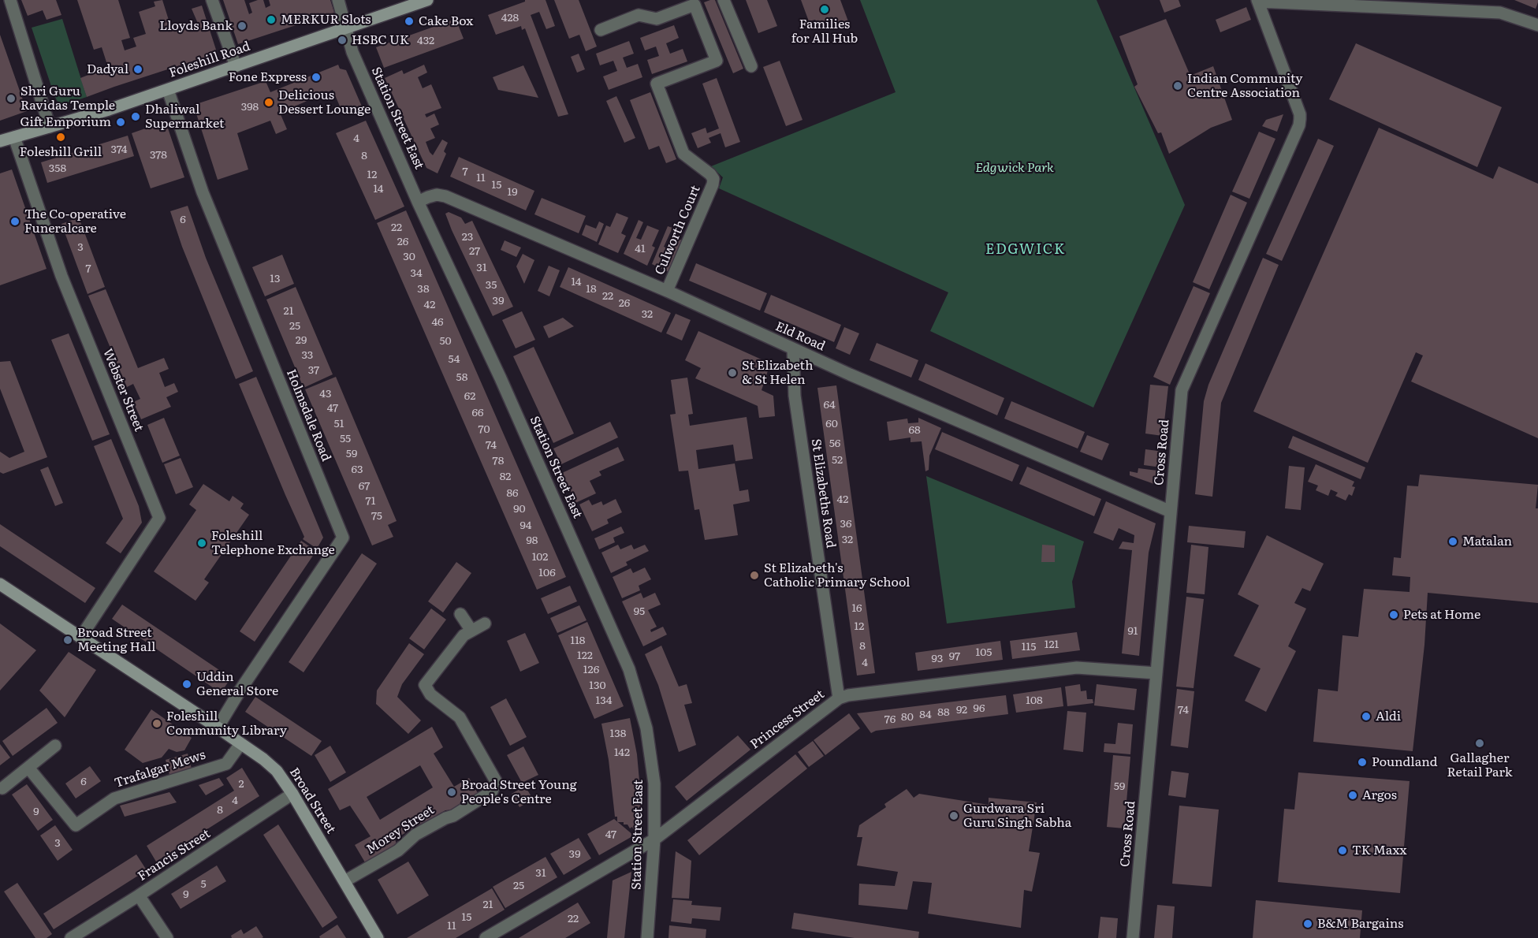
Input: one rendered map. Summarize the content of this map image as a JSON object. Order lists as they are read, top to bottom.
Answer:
{
  "streets": {
    "street": [
      "Foleshill Road",
      "Station Street East",
      "Culworth Court",
      "Eld Road",
      "Webster Street",
      "Holmsdale Road",
      "Cross Road",
      "St Elizabeths Road",
      "Princess Street",
      "Trafalgar Mews",
      "Broad Street",
      "Morey Street",
      "Francis Street"
    ]
  },
  "crossings": [
    ["Foleshill Road", "Station Street East"],
    ["Foleshill Road", "Webster Street"],
    ["Foleshill Road", "Holmsdale Road"],
    ["Station Street East", "Eld Road"],
    ["Station Street East", "Princess Street"],
    ["Culworth Court", "Eld Road"],
    ["Eld Road", "Cross Road"],
    ["Eld Road", "St Elizabeths Road"],
    ["Webster Street", "Broad Street"],
    ["Holmsdale Road", "Broad Street"],
    ["Cross Road", "Princess Street"],
    ["St Elizabeths Road", "Princess Street"],
    ["Trafalgar Mews", "Broad Street"],
    ["Broad Street", "Morey Street"],
    ["Broad Street", "Francis Street"]
  ],
  "districts": ["EDGWICK"],
  "parks": ["Edgwick Park"],
  "places": [
    "Families for All Hub",
    "MERKUR Slots",
    "Cake Box",
    "Lloyds Bank",
    "HSBC UK",
    "Dadyal",
    "Fone Express",
    "Indian Community Centre Association",
    "Shri Guru Ravidas Temple",
    "Delicious Dessert Lounge",
    "Dhaliwal Supermarket",
    "Gift Emporium",
    "Foleshill Grill",
    "The Co-operative Funeralcare",
    "St Elizabeth & St Helen",
    "Matalan",
    "Foleshill Telephone Exchange",
    "St Elizabeth's Catholic Primary School",
    "Pets at Home",
    "Broad Street Meeting Hall",
    "Uddin General Store",
    "Aldi",
    "Foleshill Community Library",
    "Gallagher Retail Park",
    "Poundland",
    "Broad Street Young People's Centre",
    "Argos",
    "Gurdwara Sri Guru Singh Sabha",
    "TK Maxx",
    "B&M Bargains"
  ],
  "house_numbers": [
    "428",
    "432",
    "398",
    "4",
    "374",
    "378",
    "8",
    "358",
    "7",
    "12",
    "11",
    "15",
    "14",
    "19",
    "6",
    "22",
    "23",
    "26",
    "3",
    "41",
    "27",
    "30",
    "31",
    "7",
    "34",
    "13",
    "14",
    "35",
    "38",
    "18",
    "22",
    "39",
    "26",
    "42",
    "21",
    "32",
    "46",
    "25",
    "29",
    "50",
    "33",
    "54",
    "37",
    "58",
    "43",
    "62",
    "64",
    "47",
    "66",
    "51",
    "60",
    "70",
    "68",
    "55",
    "56",
    "74",
    "59",
    "52",
    "78",
    "63",
    "82",
    "67",
    "86",
    "42",
    "71",
    "90",
    "75",
    "36",
    "94",
    "32",
    "98",
    "102",
    "106",
    "16",
    "95",
    "12",
    "91",
    "118",
    "121",
    "8",
    "115",
    "105",
    "122",
    "97",
    "93",
    "4",
    "126",
    "130",
    "134",
    "108",
    "96",
    "92",
    "74",
    "88",
    "84",
    "80",
    "76",
    "138",
    "142",
    "6",
    "2",
    "59",
    "4",
    "8",
    "9",
    "47",
    "3",
    "39",
    "31",
    "5",
    "25",
    "9",
    "21",
    "15",
    "22",
    "11"
  ]
}
